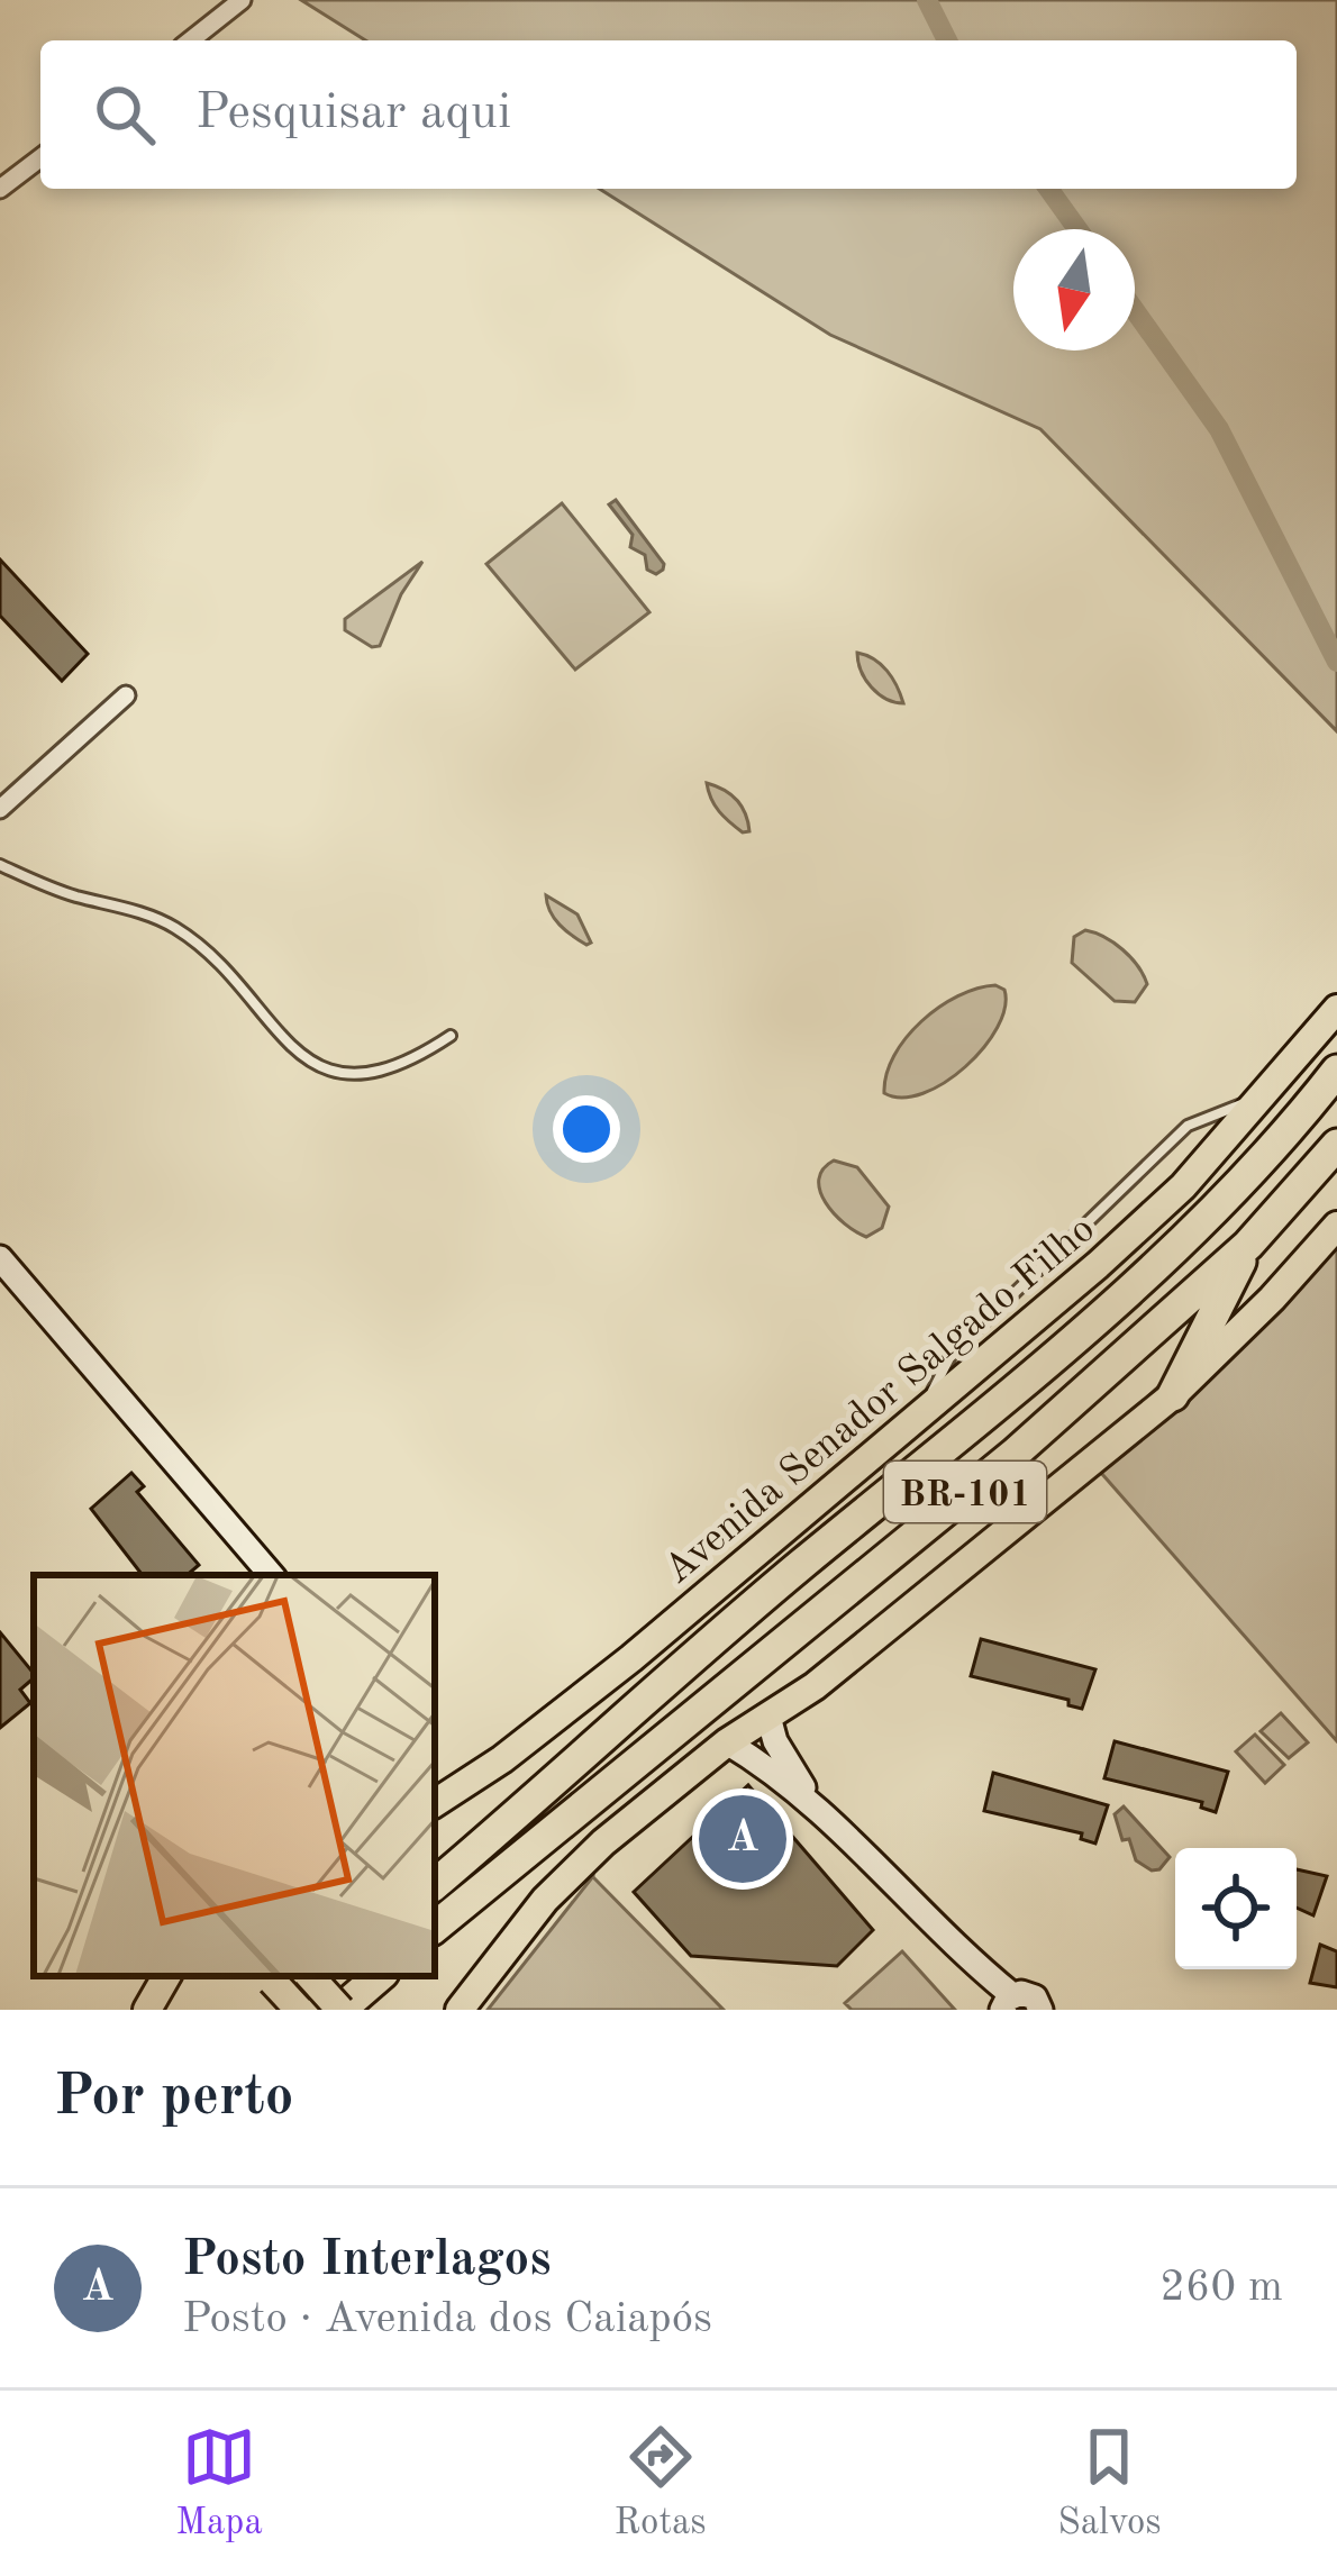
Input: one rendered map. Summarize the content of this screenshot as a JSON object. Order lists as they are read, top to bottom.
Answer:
{
  "streets": {
    "highway": ["Avenida Senador Salgado Filho", "BR-101"]
  },
  "north": "bottom",
  "page": {
    "search": "Pesquisar aqui",
    "pins": "A",
    "heading": "Por perto",
    "list": [
      {
        "mark": "A",
        "name": "Posto Interlagos",
        "note": "Posto · Avenida dos Caiapós",
        "value": "260 m"
      }
    ],
    "nav": ["Mapa", "Rotas", "Salvos"]
  }
}
